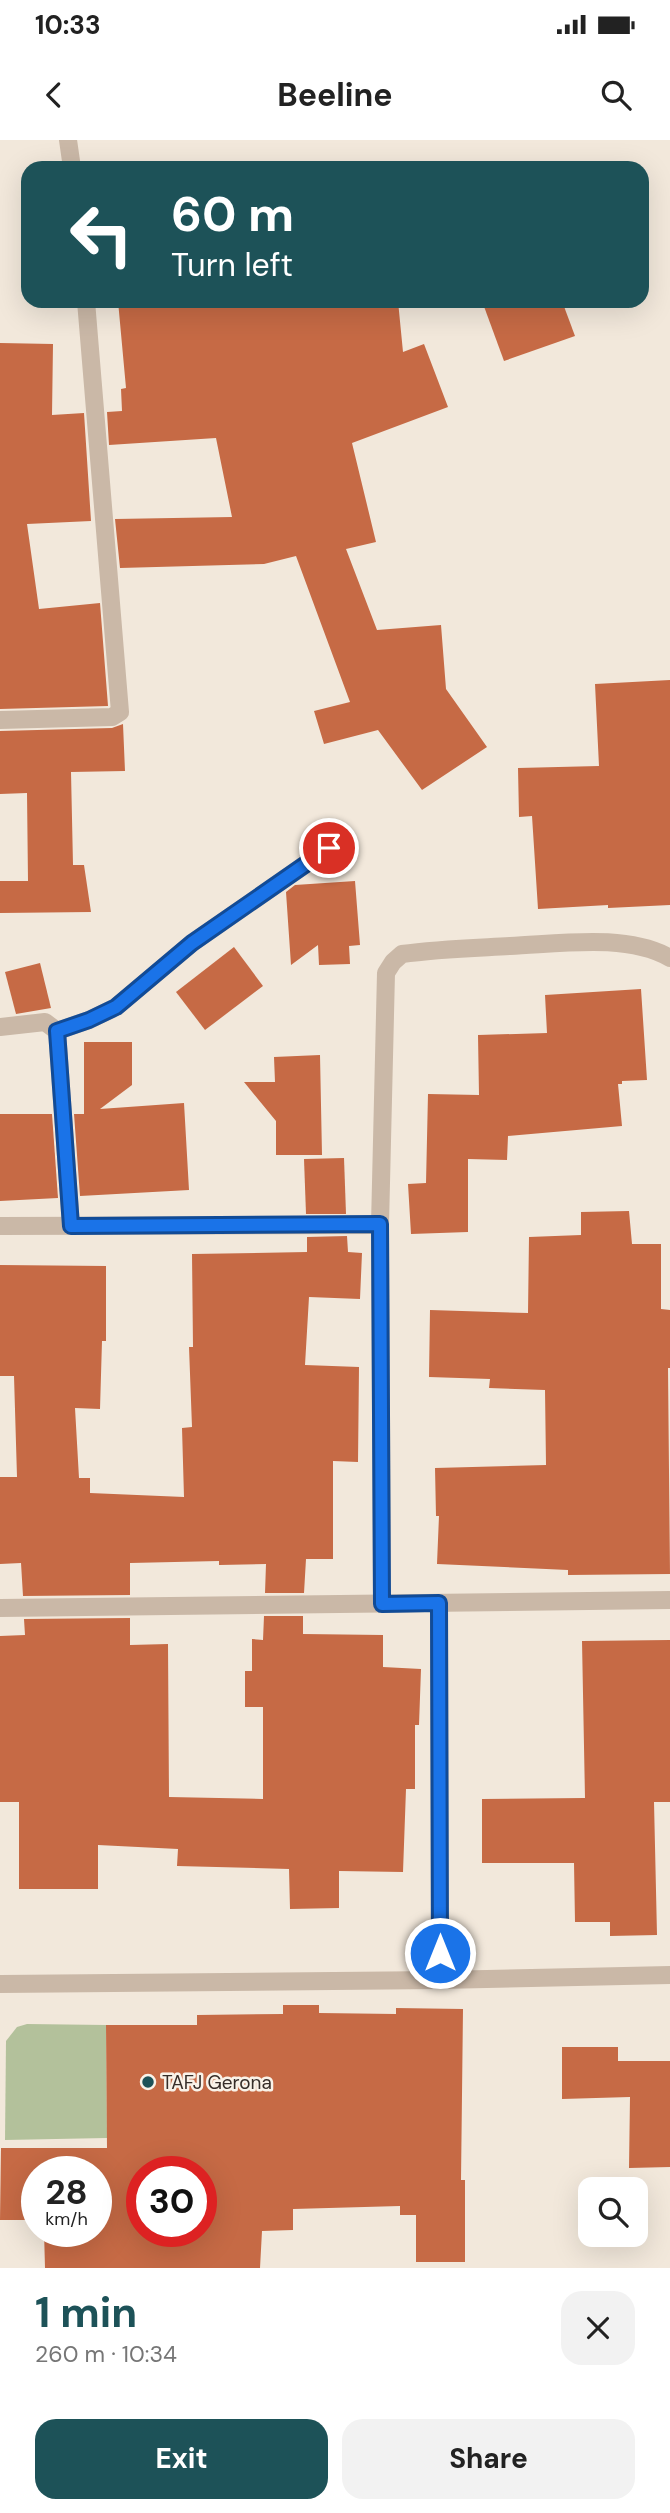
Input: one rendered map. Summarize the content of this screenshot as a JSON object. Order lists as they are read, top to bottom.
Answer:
{
  "places": ["TAFJ Gerona"],
  "page": {
    "status": "10:33",
    "header": "Beeline",
    "turn": ["60 m", "Turn left"],
    "speed": "28 km/h",
    "limit": "30",
    "heading": ["1 min", "260 m · 10:34"],
    "buttons": ["Exit", "Share"]
  }
}
